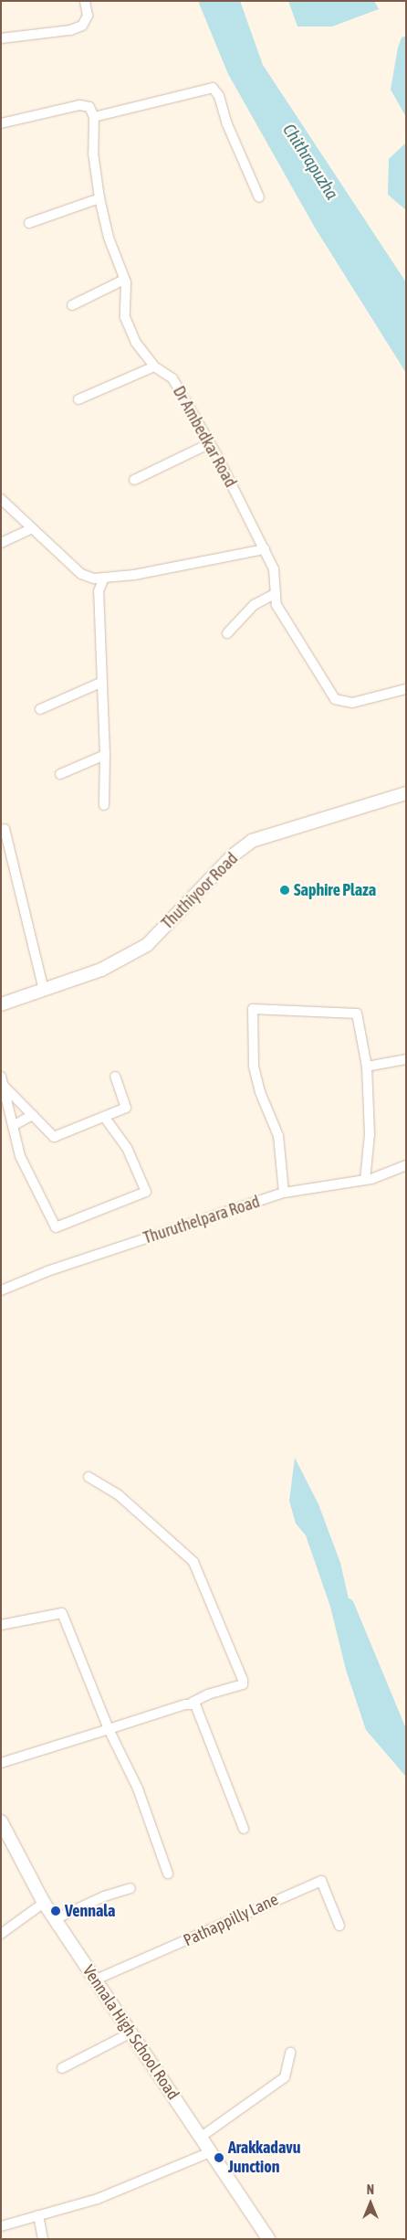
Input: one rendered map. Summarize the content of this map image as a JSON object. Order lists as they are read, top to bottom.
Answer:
{
  "streets": {
    "main road": ["Thuthiyoor Road", "Vennala High School Road"],
    "street": ["Dr Ambedkar Road", "Thuruthelpara Road", "Pathappilly Lane"]
  },
  "crossings": [
    ["Pathappilly Lane", "Vennala High School Road"]
  ],
  "water": ["Chithrapuzha"],
  "places": ["Saphire Plaza", "Vennala", "Arakkadavu Junction"],
  "north": "top"
}
